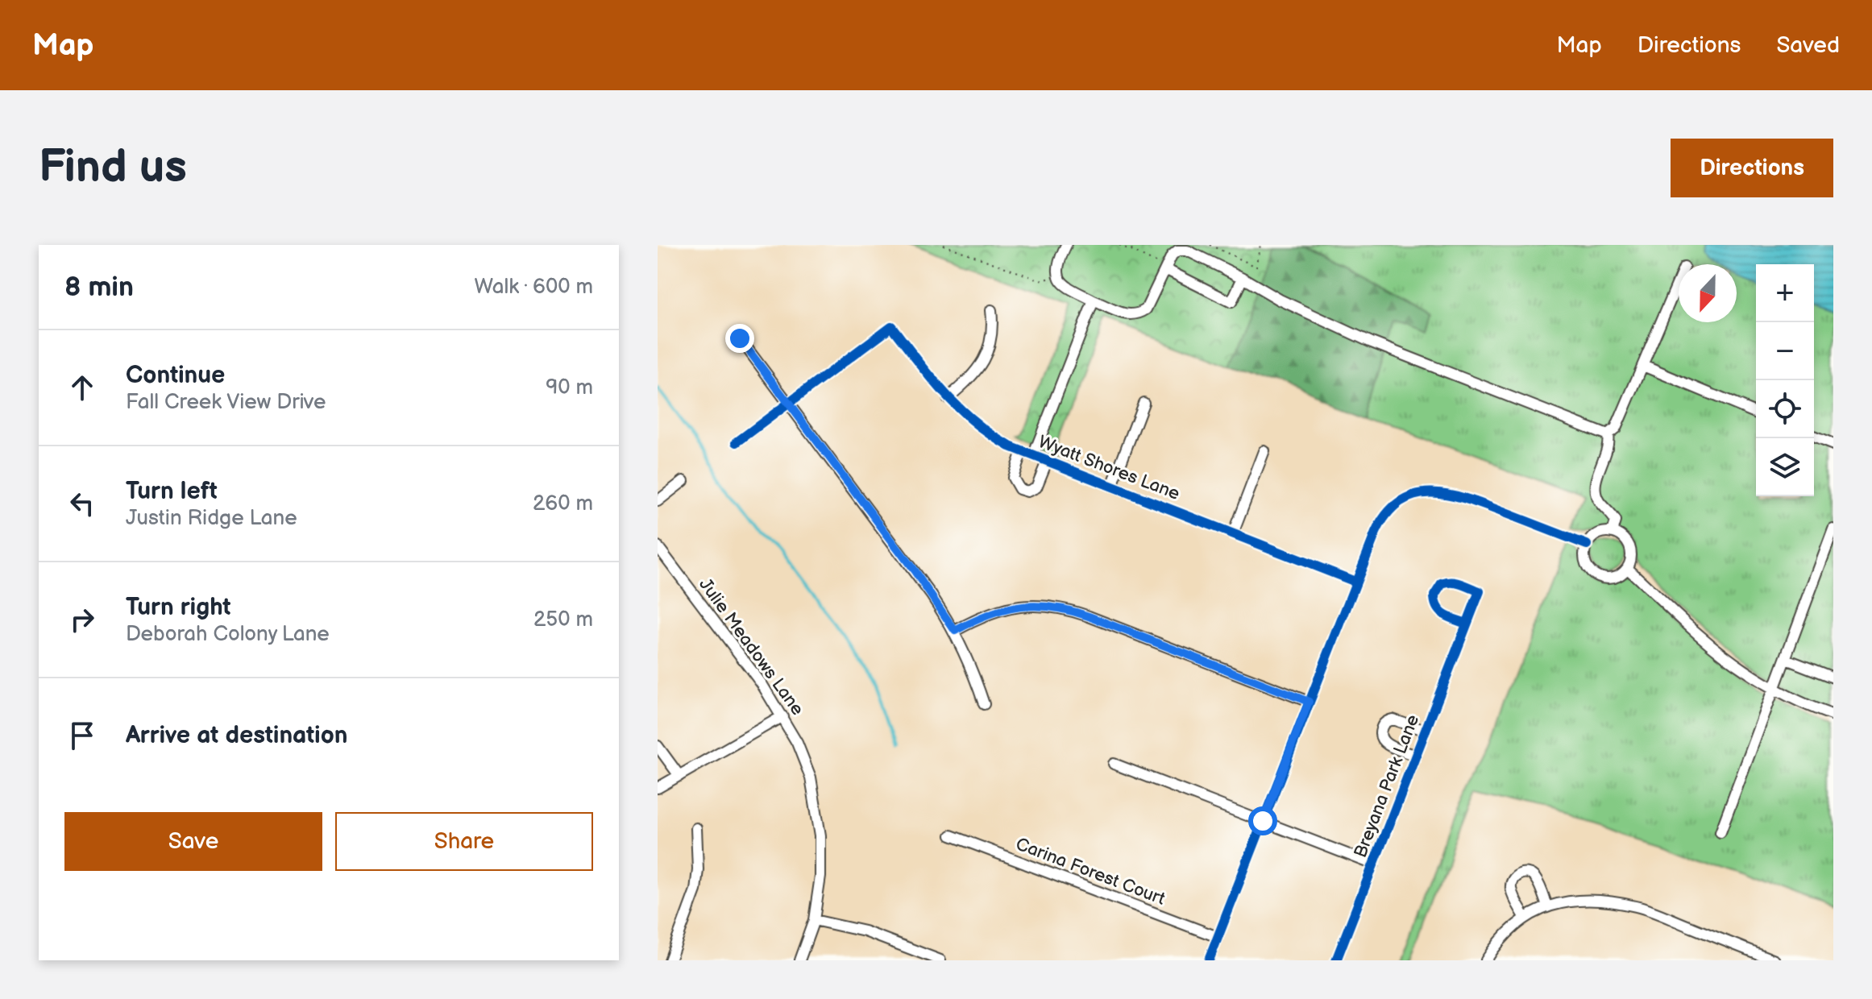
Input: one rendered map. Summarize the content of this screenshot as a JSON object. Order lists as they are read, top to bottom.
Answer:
{
  "streets": {
    "street": [
      "Wyatt Shores Lane",
      "Julie Meadows Lane",
      "Breyana Park Lane",
      "Carina Forest Court"
    ]
  },
  "north": "bottom",
  "page": {
    "header": "Map",
    "nav": ["Map", "Directions", "Saved"],
    "buttons": [
      "Directions",
      ["Save", "Share"]
    ],
    "title": "Find us",
    "heading": ["8 min", "Walk · 600 m"],
    "map_buttons": ["+", "−"],
    "list": [
      ["Continue", "Fall Creek View Drive", "90 m"],
      ["Turn left", "Justin Ridge Lane", "260 m"],
      ["Turn right", "Deborah Colony Lane", "250 m"],
      "Arrive at destination"
    ]
  }
}
